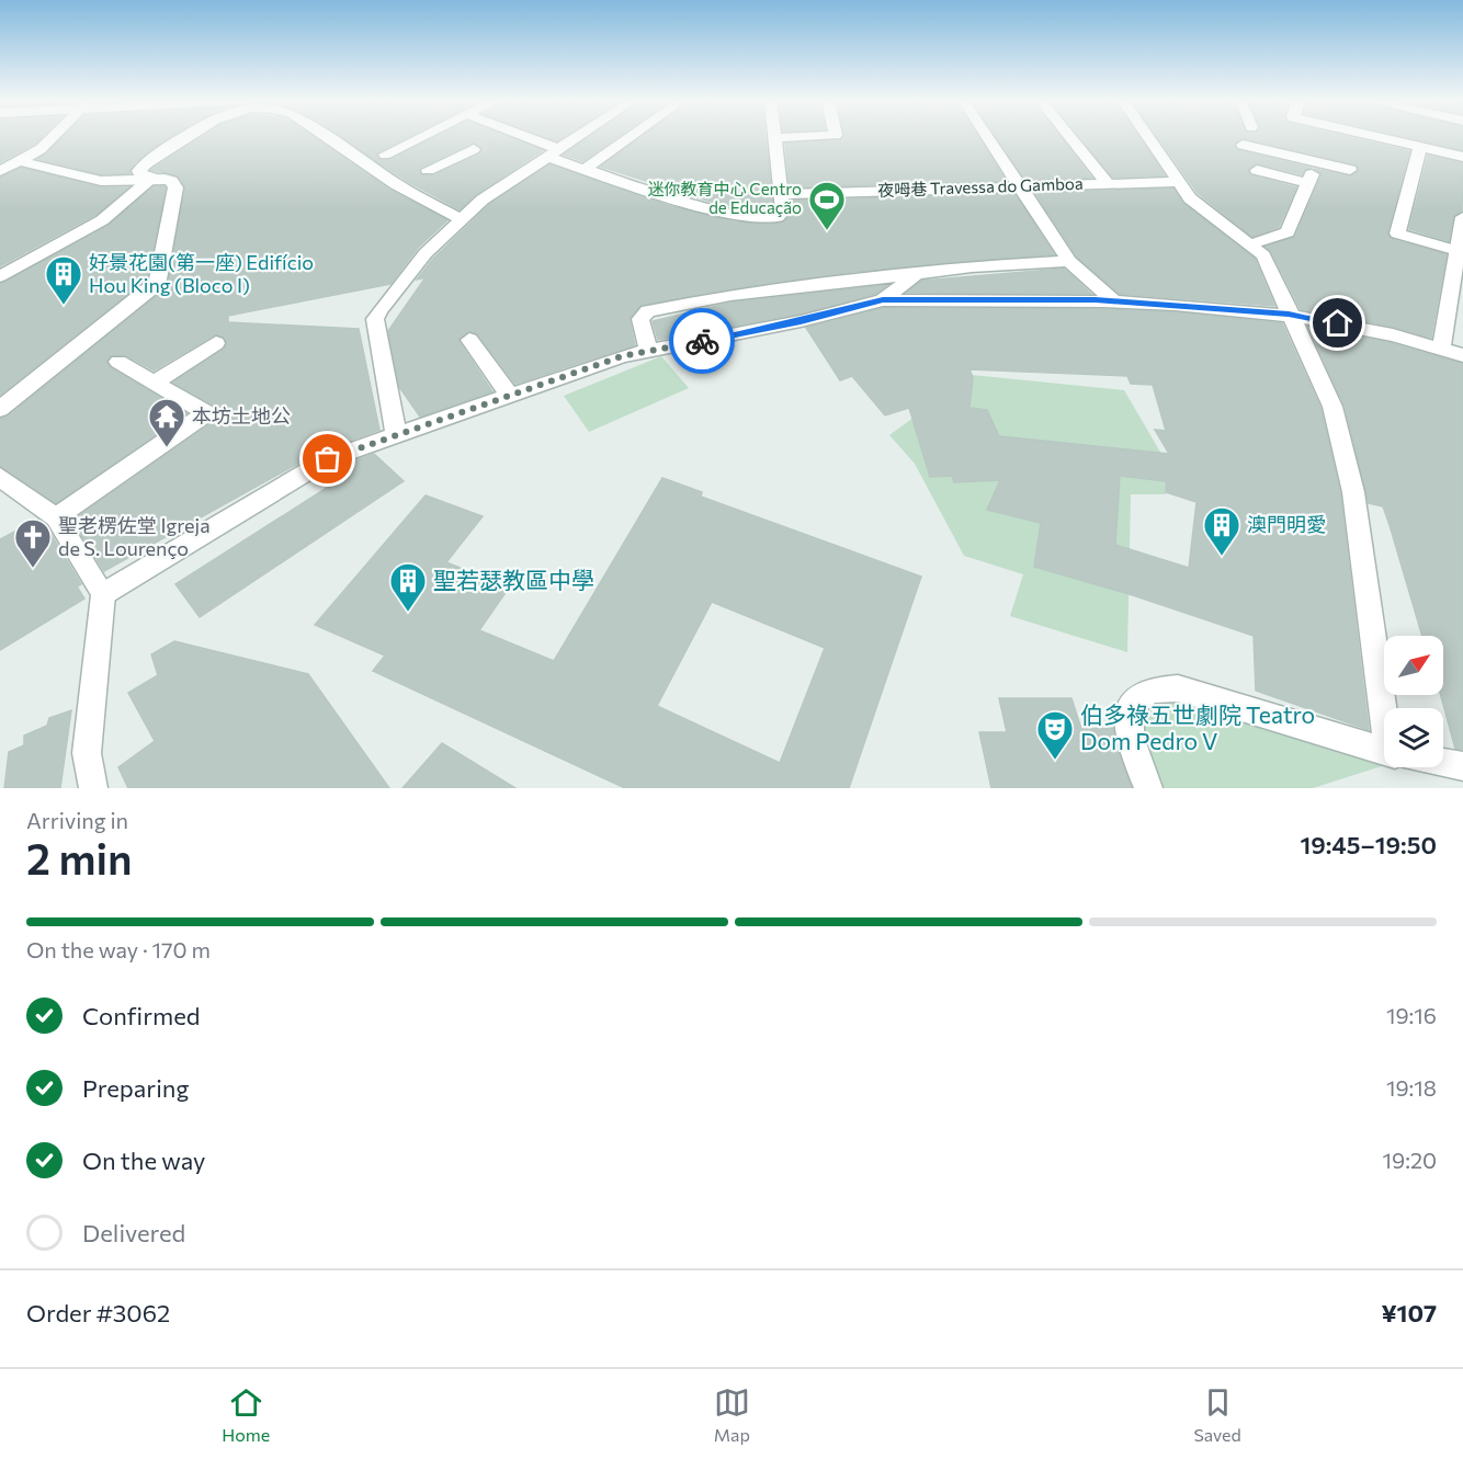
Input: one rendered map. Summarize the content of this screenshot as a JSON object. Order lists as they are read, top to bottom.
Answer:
{
  "streets": {
    "street": ["夜呣巷 Travessa do Gamboa"]
  },
  "places": {
    "sports": ["迷你教育中心 Centro de Educação"],
    "building": ["好景花園(第一座) Edifício Hou King (Bloco I)", "澳門明愛", "聖若瑟教區中學"],
    "temple": ["本坊土地公"],
    "church": ["聖老楞佐堂 Igreja de S. Lourenço"],
    "theatre": ["伯多祿五世劇院 Teatro Dom Pedro V"]
  },
  "north": "top right",
  "page": {
    "heading": ["2 min", "Arriving in", "19:45–19:50"],
    "panel": ["Order #3062", "¥107"],
    "bar": "On the way · 170 m",
    "list": [
      ["Confirmed", "19:16"],
      ["Preparing", "19:18"],
      ["On the way", "19:20"],
      "Delivered"
    ],
    "tabs": ["Home", "Map", "Saved"]
  }
}
